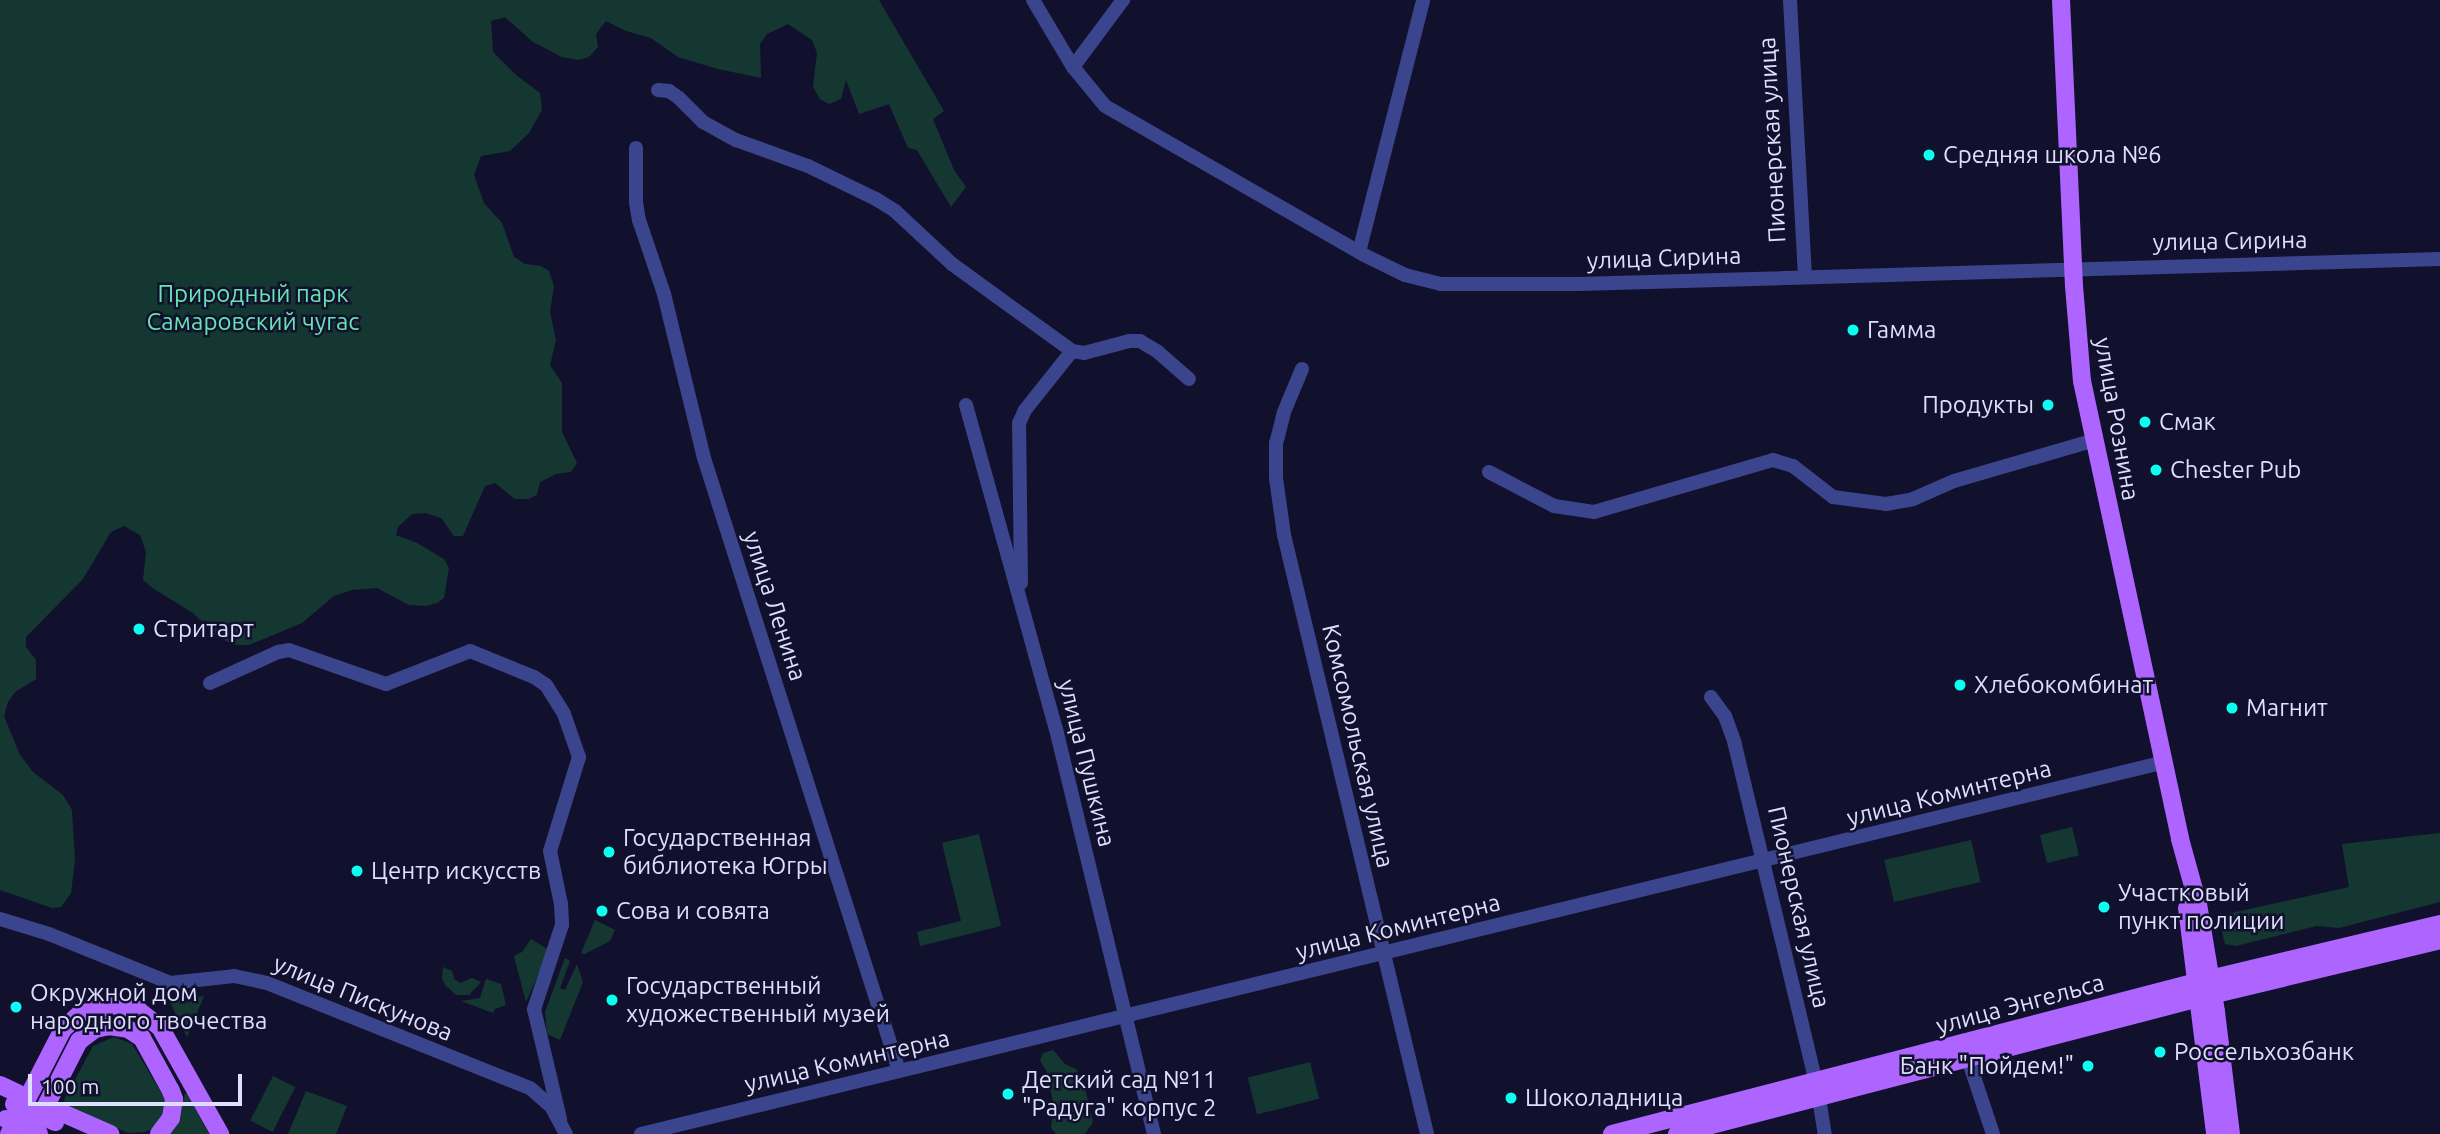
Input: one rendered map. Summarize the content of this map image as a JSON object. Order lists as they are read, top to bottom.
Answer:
{
  "streets": {
    "main road": ["улица Рознина", "улица Энгельса"],
    "street": [
      "Пионерская улица",
      "улица Сирина",
      "улица Ленина",
      "Комсомольская улица",
      "улица Пушкина",
      "улица Коминтерна",
      "улица Пискунова"
    ]
  },
  "crossings": [
    ["Пионерская улица", "улица Сирина"],
    ["Пионерская улица", "улица Коминтерна"],
    ["Пионерская улица", "улица Энгельса"],
    ["улица Сирина", "улица Рознина"],
    ["улица Рознина", "улица Коминтерна"],
    ["улица Рознина", "улица Энгельса"],
    ["улица Ленина", "улица Коминтерна"],
    ["Комсомольская улица", "улица Коминтерна"],
    ["улица Пушкина", "улица Коминтерна"]
  ],
  "parks": ["Природный парк Самаровский чугас"],
  "places": [
    "Средняя школа №6",
    "Гамма",
    "Продукты",
    "Смак",
    "Chester Pub",
    "Стритарт",
    "Хлебокомбинат",
    "Магнит",
    "Государственная библиотека Югры",
    "Центр искусств",
    "Участковый пункт полиции",
    "Сова и совята",
    "Государственный художественный музей",
    "Окружной дом народного твочества",
    "Россельхозбанк",
    "Банк \"Пойдем!\"",
    "Детский сад №11 \"Радуга\" корпус 2",
    "Шоколадница"
  ],
  "scale_bar": "100 m"
}
